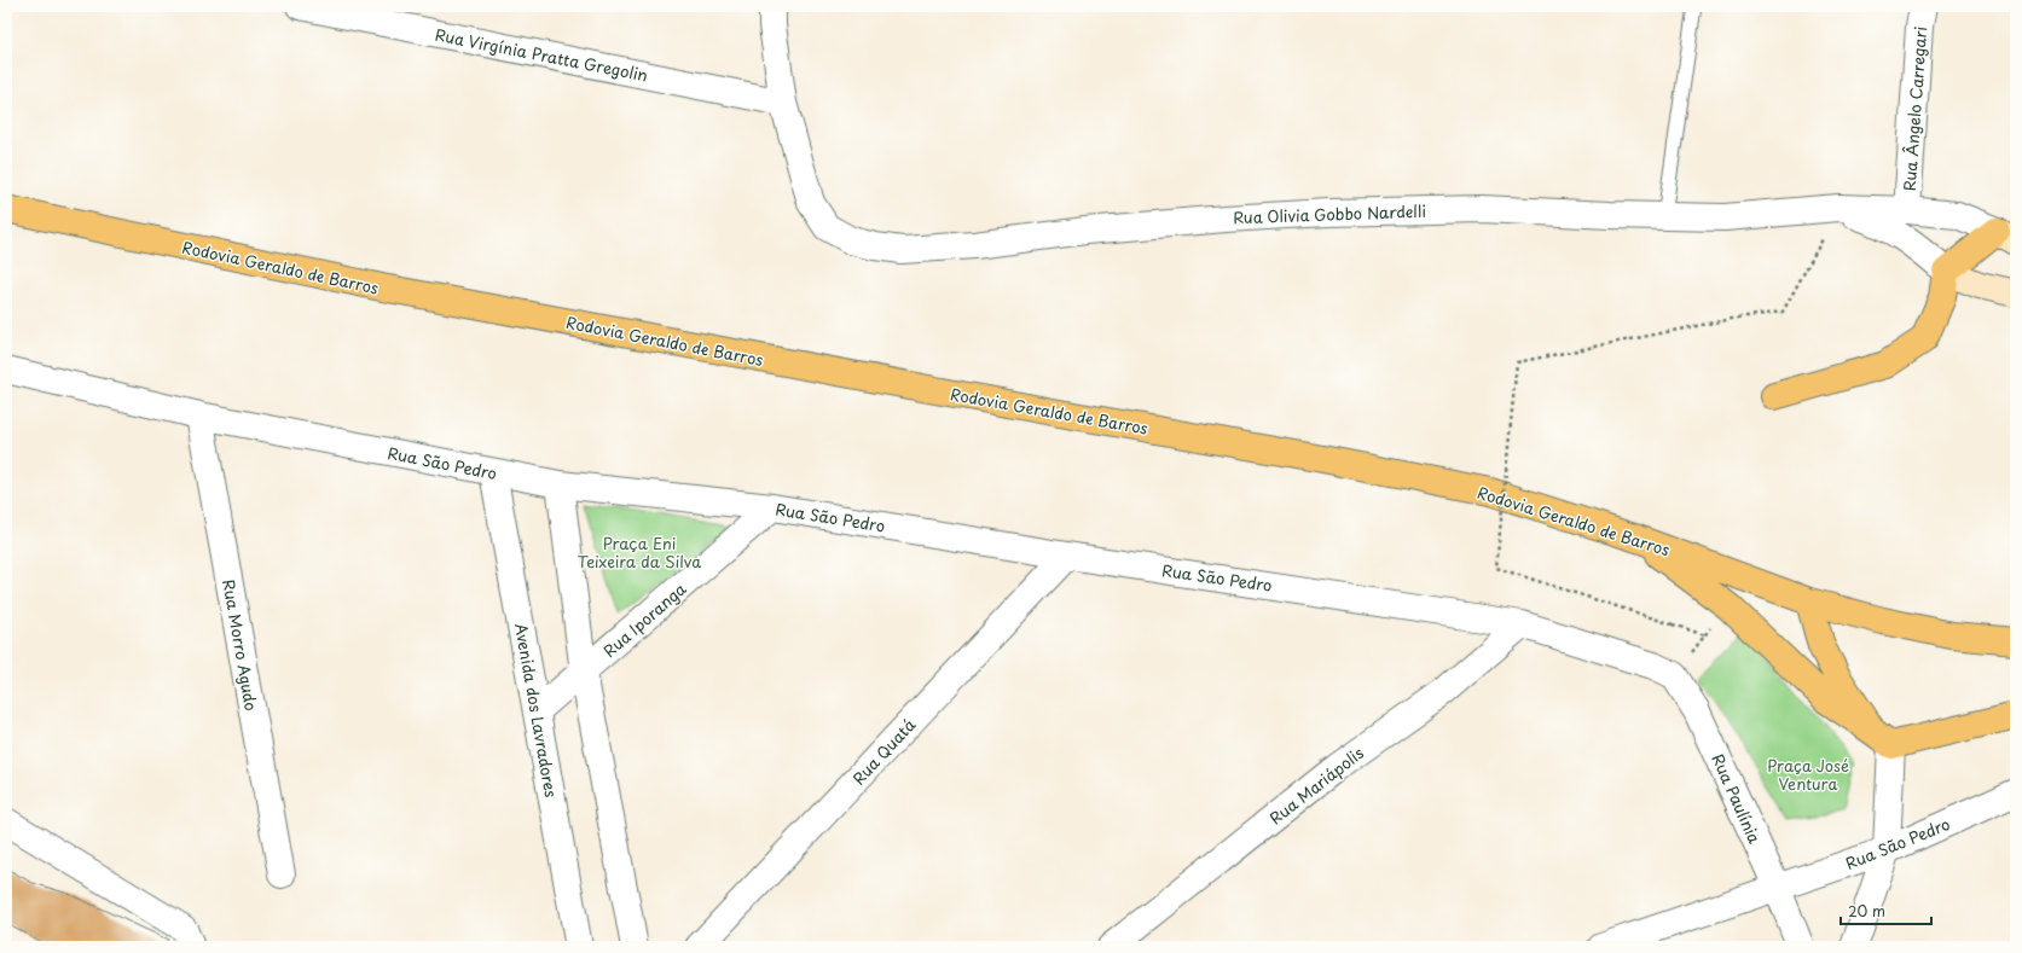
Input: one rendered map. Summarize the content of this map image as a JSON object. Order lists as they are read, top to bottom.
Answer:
{
  "streets": {
    "highway": ["Rodovia Geraldo de Barros"],
    "street": [
      "Rua Virgínia Pratta Gregolin",
      "Rua Ângelo Carregari",
      "Rua Olivia Gobbo Nardelli",
      "Rua São Pedro",
      "Rua Iporanga",
      "Rua Morro Agudo",
      "Avenida dos Lavradores",
      "Rua Quatá",
      "Rua Mariápolis",
      "Rua Paulínia"
    ]
  },
  "crossings": [
    ["Rua Virgínia Pratta Gregolin", "Rua Olivia Gobbo Nardelli"],
    ["Rua Ângelo Carregari", "Rua Olivia Gobbo Nardelli"],
    ["Rua São Pedro", "Rua Iporanga"],
    ["Rua São Pedro", "Rua Morro Agudo"],
    ["Rua São Pedro", "Avenida dos Lavradores"],
    ["Rua São Pedro", "Rua Quatá"],
    ["Rua São Pedro", "Rua Mariápolis"],
    ["Rua São Pedro", "Rua Paulínia"],
    ["Rua Iporanga", "Avenida dos Lavradores"]
  ],
  "parks": ["Praça Eni Teixeira da Silva", "Praça José Ventura"],
  "scale_bar": "20 m"
}
